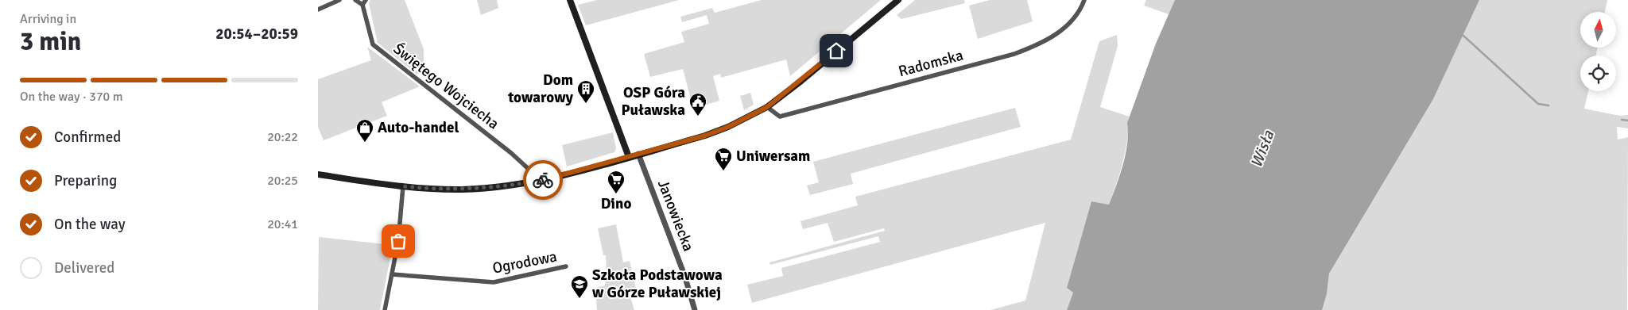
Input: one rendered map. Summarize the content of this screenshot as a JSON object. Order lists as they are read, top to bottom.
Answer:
{
  "streets": {
    "street": [
      "Radomska",
      "Świętego Wojciecha",
      "Janowiecka",
      "Ogrodowa"
    ]
  },
  "water": ["Wisła"],
  "places": {
    "building": ["Dom towarowy"],
    "public building": ["OSP Góra Puławska"],
    "shop": ["Auto-handel"],
    "supermarket": ["Uniwersam", "Dino"],
    "school or university": ["Szkoła Podstawowa w Górze Puławskiej"]
  },
  "north": "top",
  "page": {
    "heading": ["3 min", "Arriving in", "20:54–20:59"],
    "bar": "On the way · 370 m",
    "list": [
      ["Confirmed", "20:22"],
      ["Preparing", "20:25"],
      ["On the way", "20:41"],
      "Delivered"
    ]
  }
}
